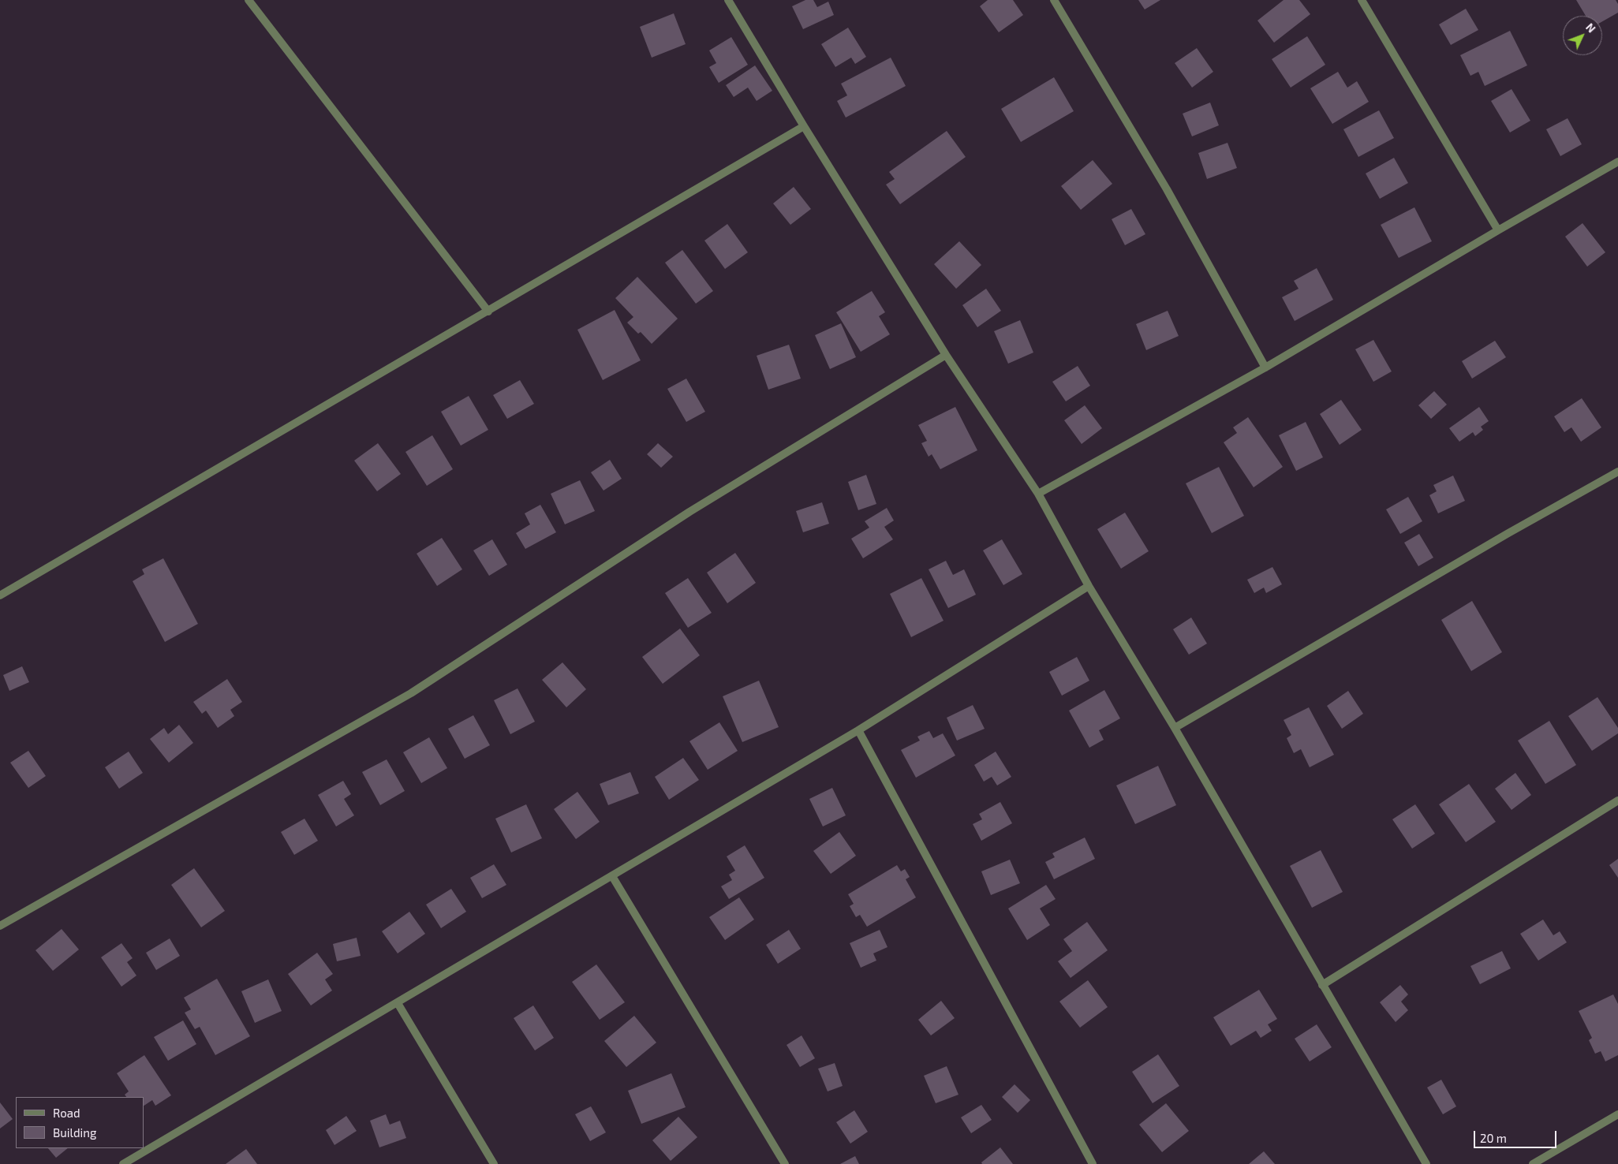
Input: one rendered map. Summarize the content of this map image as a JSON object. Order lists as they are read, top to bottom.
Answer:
{
  "legend": ["Road", "Building"],
  "scale_bar": "20 m",
  "north": "top right"
}
